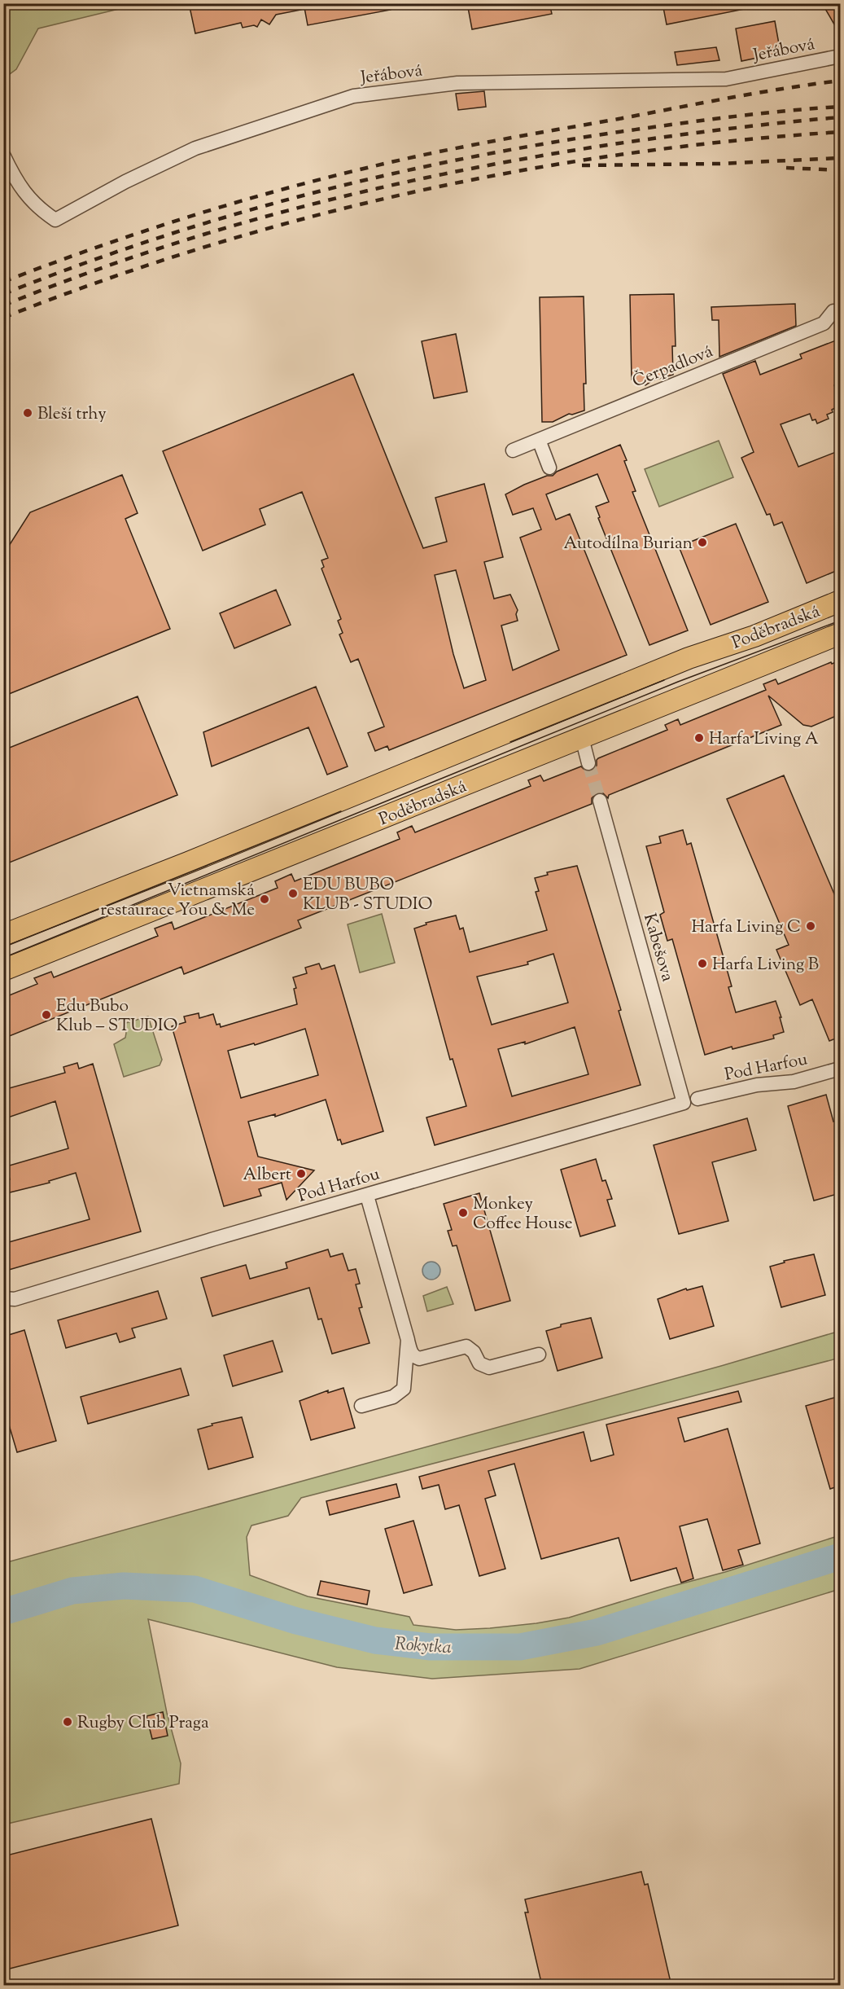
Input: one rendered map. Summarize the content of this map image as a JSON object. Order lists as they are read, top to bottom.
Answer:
{
  "streets": {
    "main road": ["Poděbradská"],
    "street": [
      "Jeřábová",
      "Čerpadlová",
      "Kabešova",
      "Pod Harfou"
    ]
  },
  "crossings": [
    ["Kabešova", "Pod Harfou"]
  ],
  "water": ["Rokytka"],
  "places": [
    "Bleší trhy",
    "Autodílna Burian",
    "Harfa Living A",
    "EDU BUBO KLUB - STUDIO",
    "Vietnamská restaurace You & Me",
    "Harfa Living C",
    "Harfa Living B",
    "Edu Bubo Klub – STUDIO",
    "Albert",
    "Monkey Coffee House",
    "Rugby Club Praga"
  ]
}
